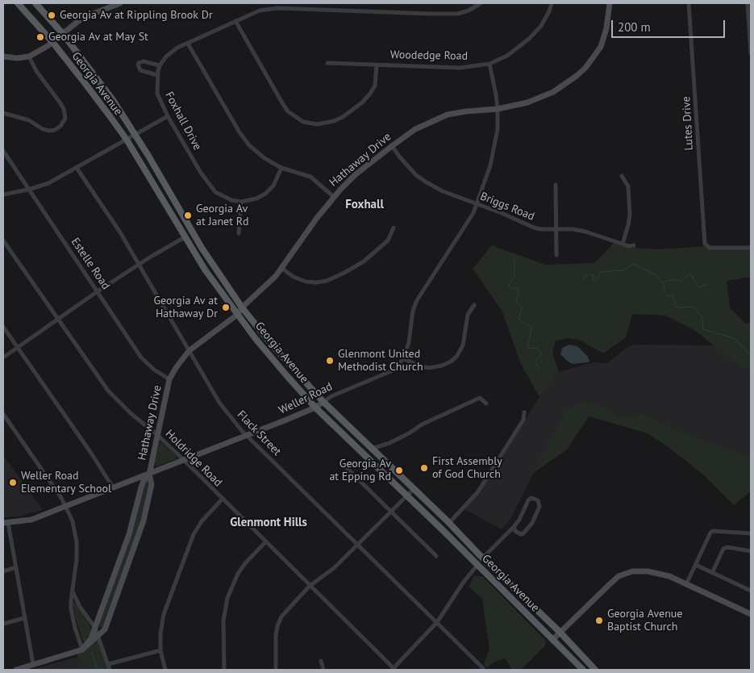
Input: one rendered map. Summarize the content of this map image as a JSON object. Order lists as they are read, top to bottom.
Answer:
{
  "streets": {
    "main road": ["Georgia Avenue"],
    "street": [
      "Woodedge Road",
      "Foxhall Drive",
      "Lutes Drive",
      "Hathaway Drive",
      "Briggs Road",
      "Estelle Road",
      "Weller Road",
      "Flack Street",
      "Holdridge Road"
    ]
  },
  "crossings": [
    ["Woodedge Road", "Weller Road"],
    ["Georgia Avenue", "Hathaway Drive"],
    ["Georgia Avenue", "Weller Road"],
    ["Hathaway Drive", "Briggs Road"],
    ["Hathaway Drive", "Estelle Road"],
    ["Hathaway Drive", "Weller Road"],
    ["Hathaway Drive", "Flack Street"],
    ["Hathaway Drive", "Holdridge Road"],
    ["Briggs Road", "Weller Road"],
    ["Weller Road", "Flack Street"],
    ["Weller Road", "Holdridge Road"]
  ],
  "districts": ["Foxhall", "Glenmont Hills"],
  "places": [
    "Georgia Av at Rippling Brook Dr",
    "Georgia Av at May St",
    "Georgia Av at Janet Rd",
    "Georgia Av at Hathaway Dr",
    "Glenmont United Methodist Church",
    "First Assembly of God Church",
    "Georgia Av at Epping Rd",
    "Weller Road Elementary School",
    "Georgia Avenue Baptist Church"
  ],
  "scale_bar": "200 m"
}
